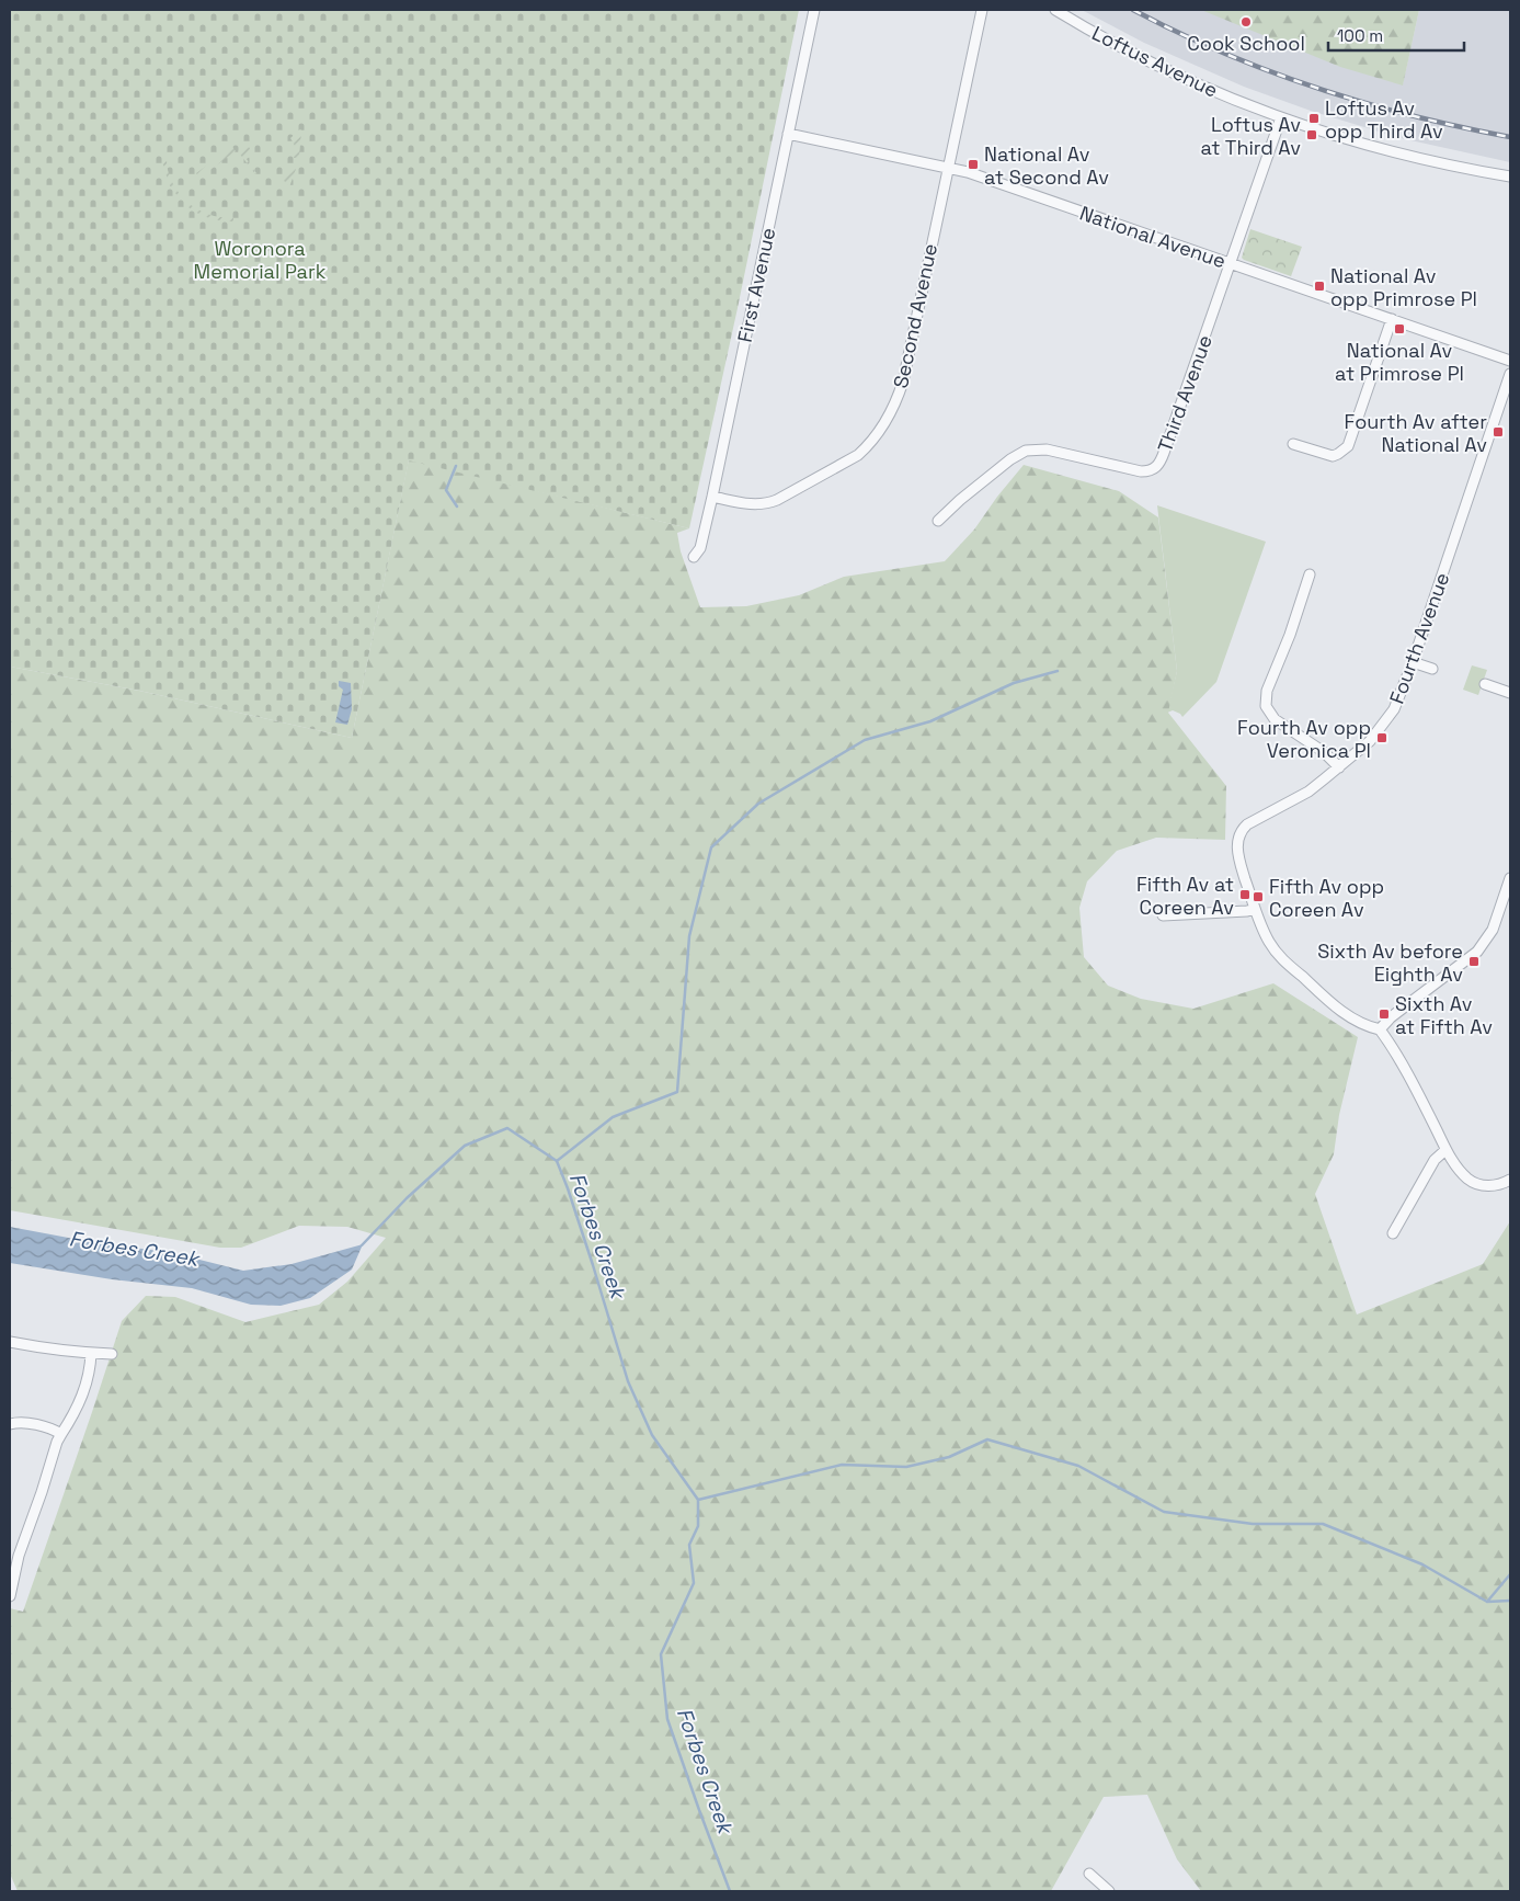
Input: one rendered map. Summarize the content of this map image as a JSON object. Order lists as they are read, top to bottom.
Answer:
{
  "streets": {
    "street": [
      "Loftus Avenue",
      "National Avenue",
      "First Avenue",
      "Second Avenue",
      "Third Avenue",
      "Fourth Avenue"
    ]
  },
  "crossings": [
    ["Loftus Avenue", "Third Avenue"],
    ["National Avenue", "First Avenue"],
    ["National Avenue", "Second Avenue"],
    ["National Avenue", "Third Avenue"],
    ["First Avenue", "Second Avenue"]
  ],
  "water": ["Forbes Creek"],
  "parks": ["Woronora Memorial Park"],
  "places": {
    "other": ["Cook School"],
    "transit": [
      "Loftus Av opp Third Av",
      "Loftus Av at Third Av",
      "National Av at Second Av",
      "National Av opp Primrose Pl",
      "National Av at Primrose Pl",
      "Fourth Av after National Av",
      "Fourth Av opp Veronica Pl",
      "Fifth Av at Coreen Av",
      "Fifth Av opp Coreen Av",
      "Sixth Av before Eighth Av",
      "Sixth Av at Fifth Av"
    ]
  },
  "scale_bar": "100 m"
}
